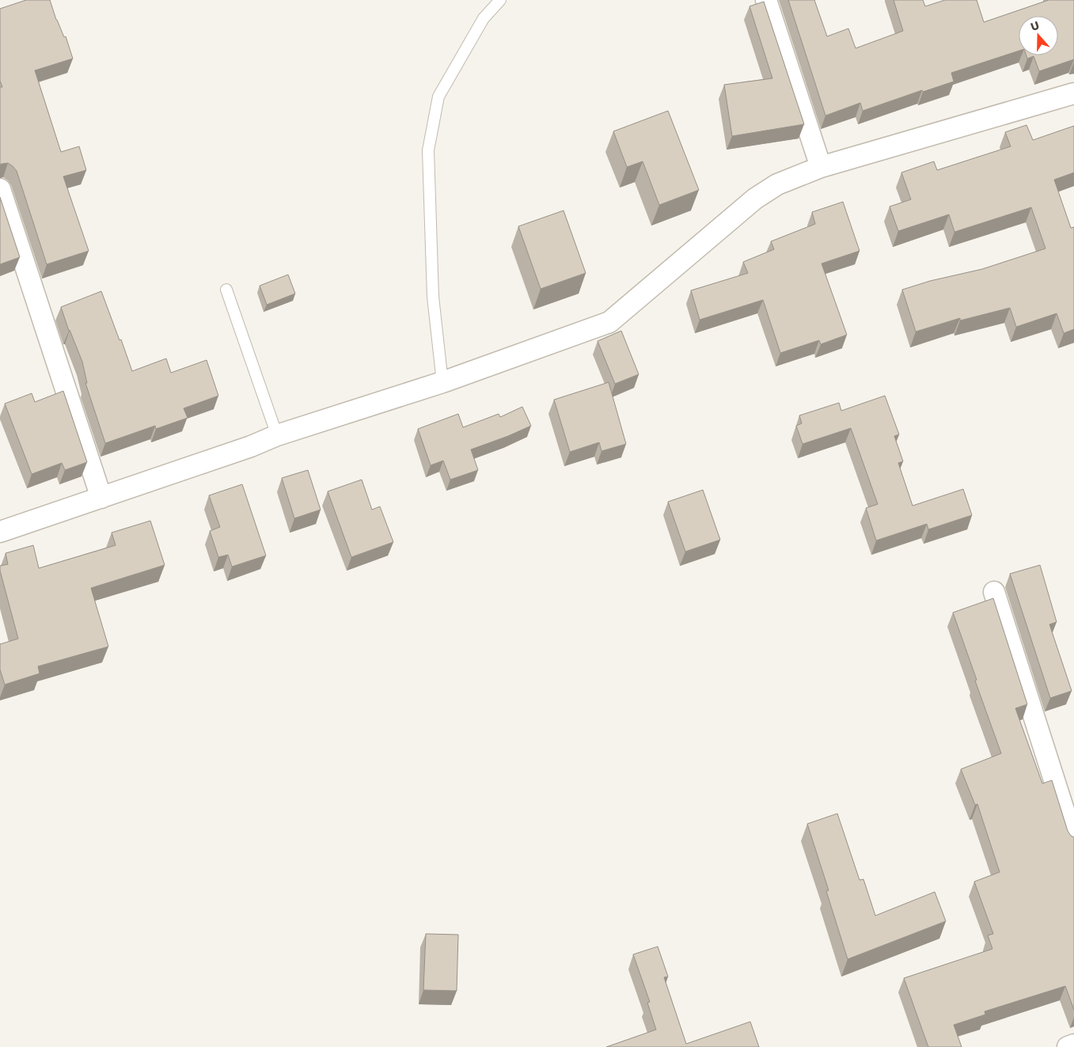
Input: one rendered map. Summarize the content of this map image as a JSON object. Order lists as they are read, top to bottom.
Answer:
{
  "north": "top"
}
